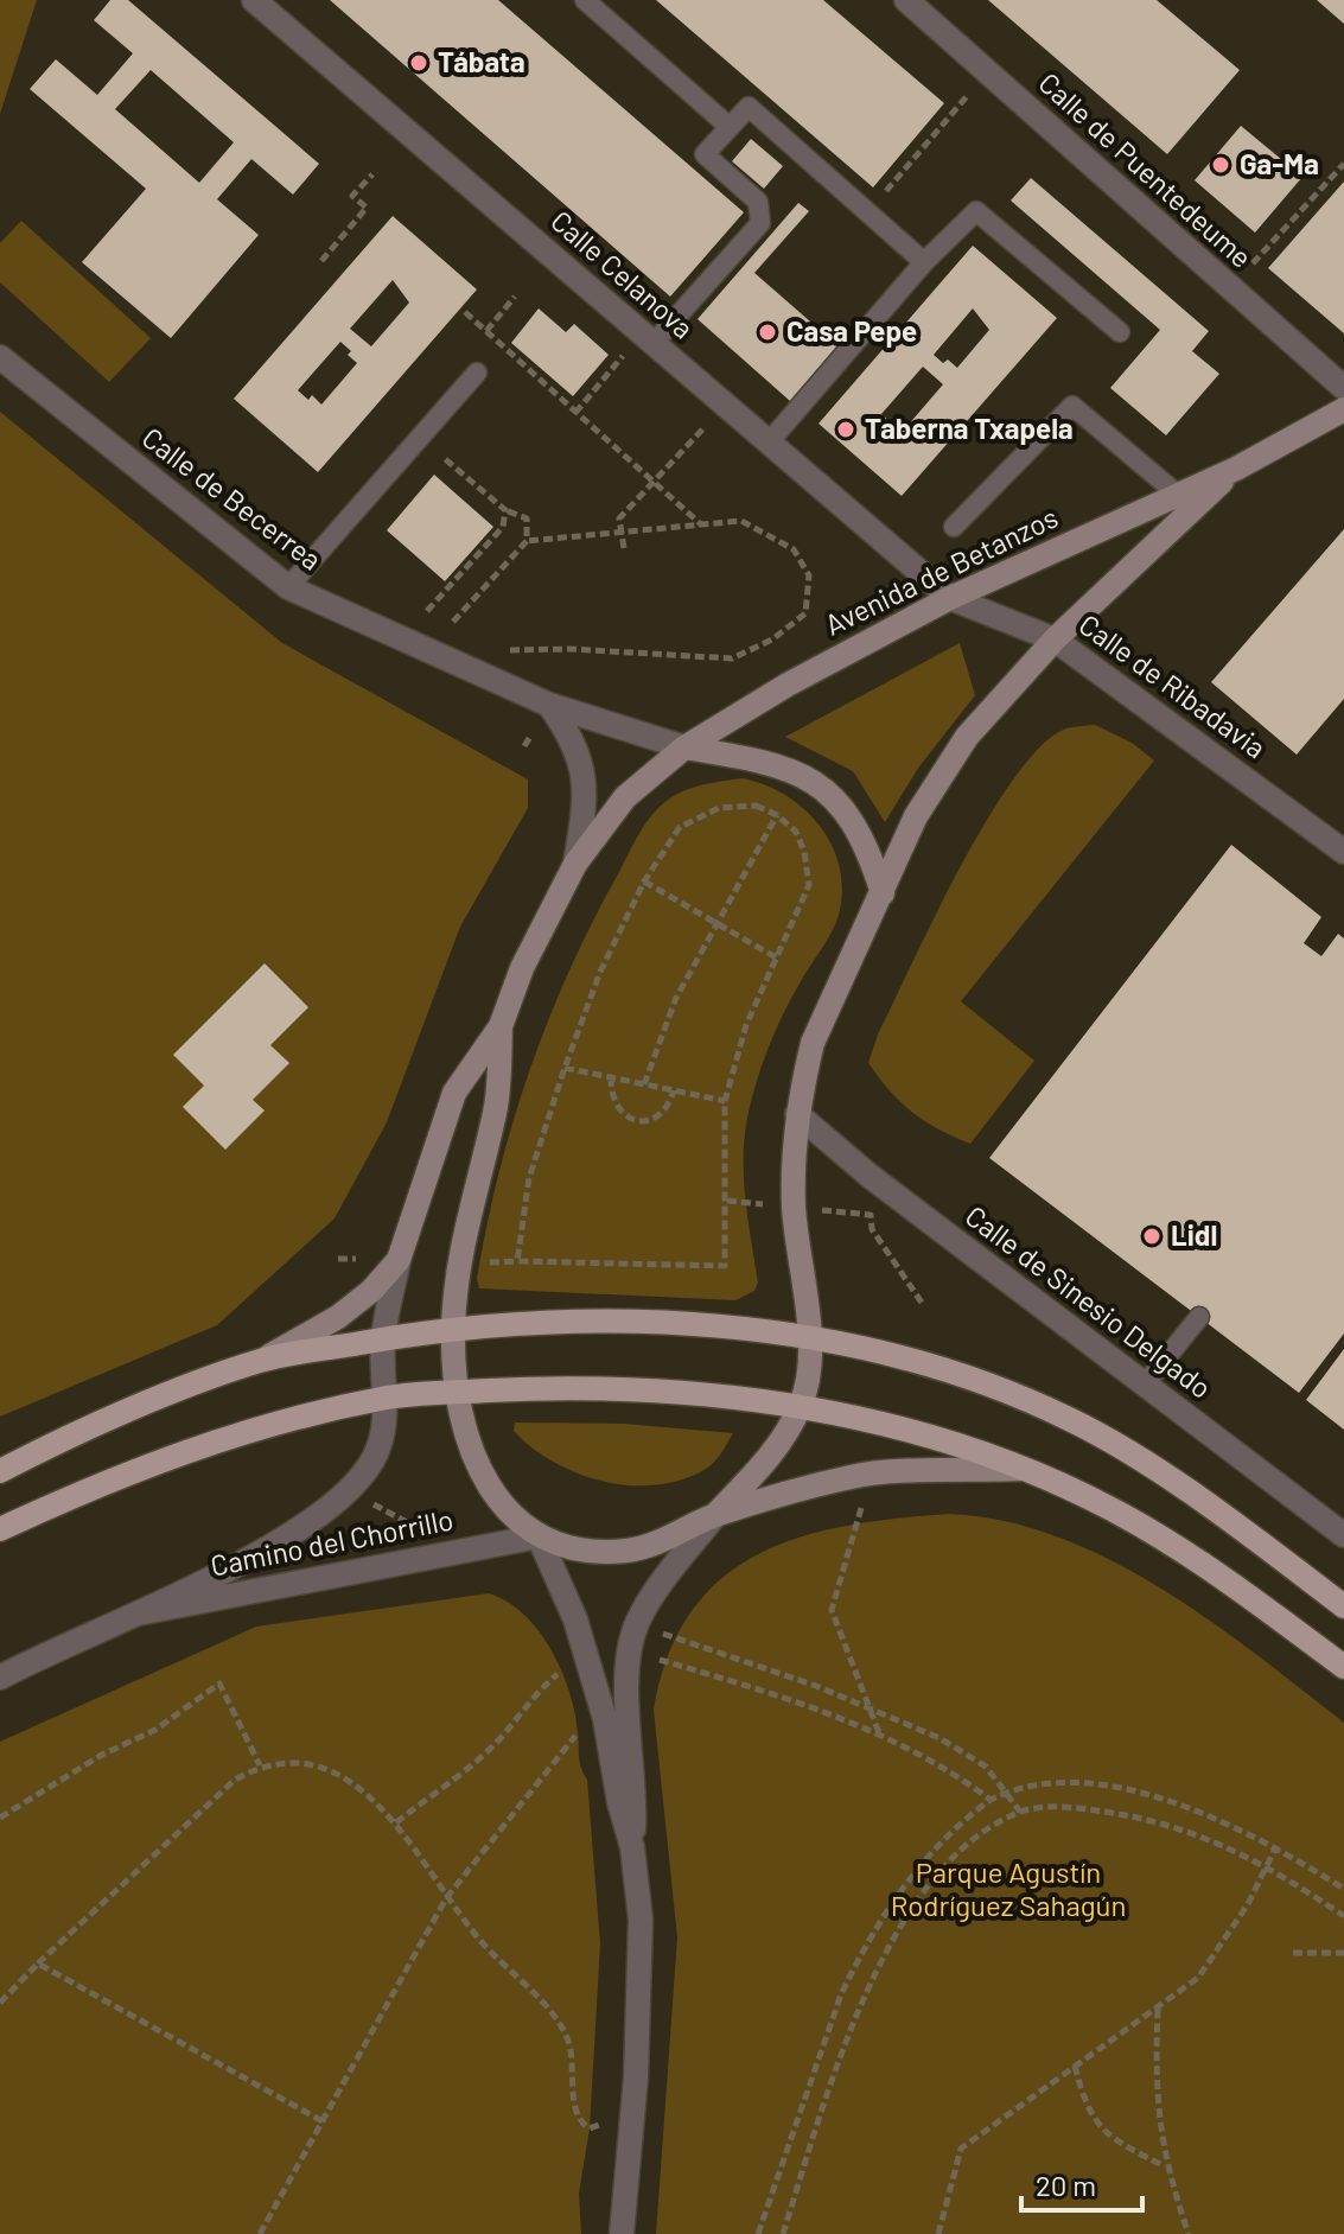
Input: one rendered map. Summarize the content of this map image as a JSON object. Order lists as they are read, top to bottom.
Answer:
{
  "streets": {
    "street": [
      "Calle de Puentedeume",
      "Calle Celanova",
      "Calle de Becerrea",
      "Avenida de Betanzos",
      "Calle de Ribadavia",
      "Calle de Sinesio Delgado",
      "Camino del Chorrillo"
    ]
  },
  "crossings": [
    ["Calle Celanova", "Avenida de Betanzos"],
    ["Calle Celanova", "Calle de Ribadavia"],
    ["Calle de Becerrea", "Avenida de Betanzos"],
    ["Avenida de Betanzos", "Calle de Ribadavia"],
    ["Avenida de Betanzos", "Calle de Sinesio Delgado"]
  ],
  "parks": ["Parque Agustín Rodríguez Sahagún"],
  "places": [
    "Tábata",
    "Ga-Ma",
    "Casa Pepe",
    "Taberna Txapela",
    "Lidl"
  ],
  "scale_bar": "20 m"
}
